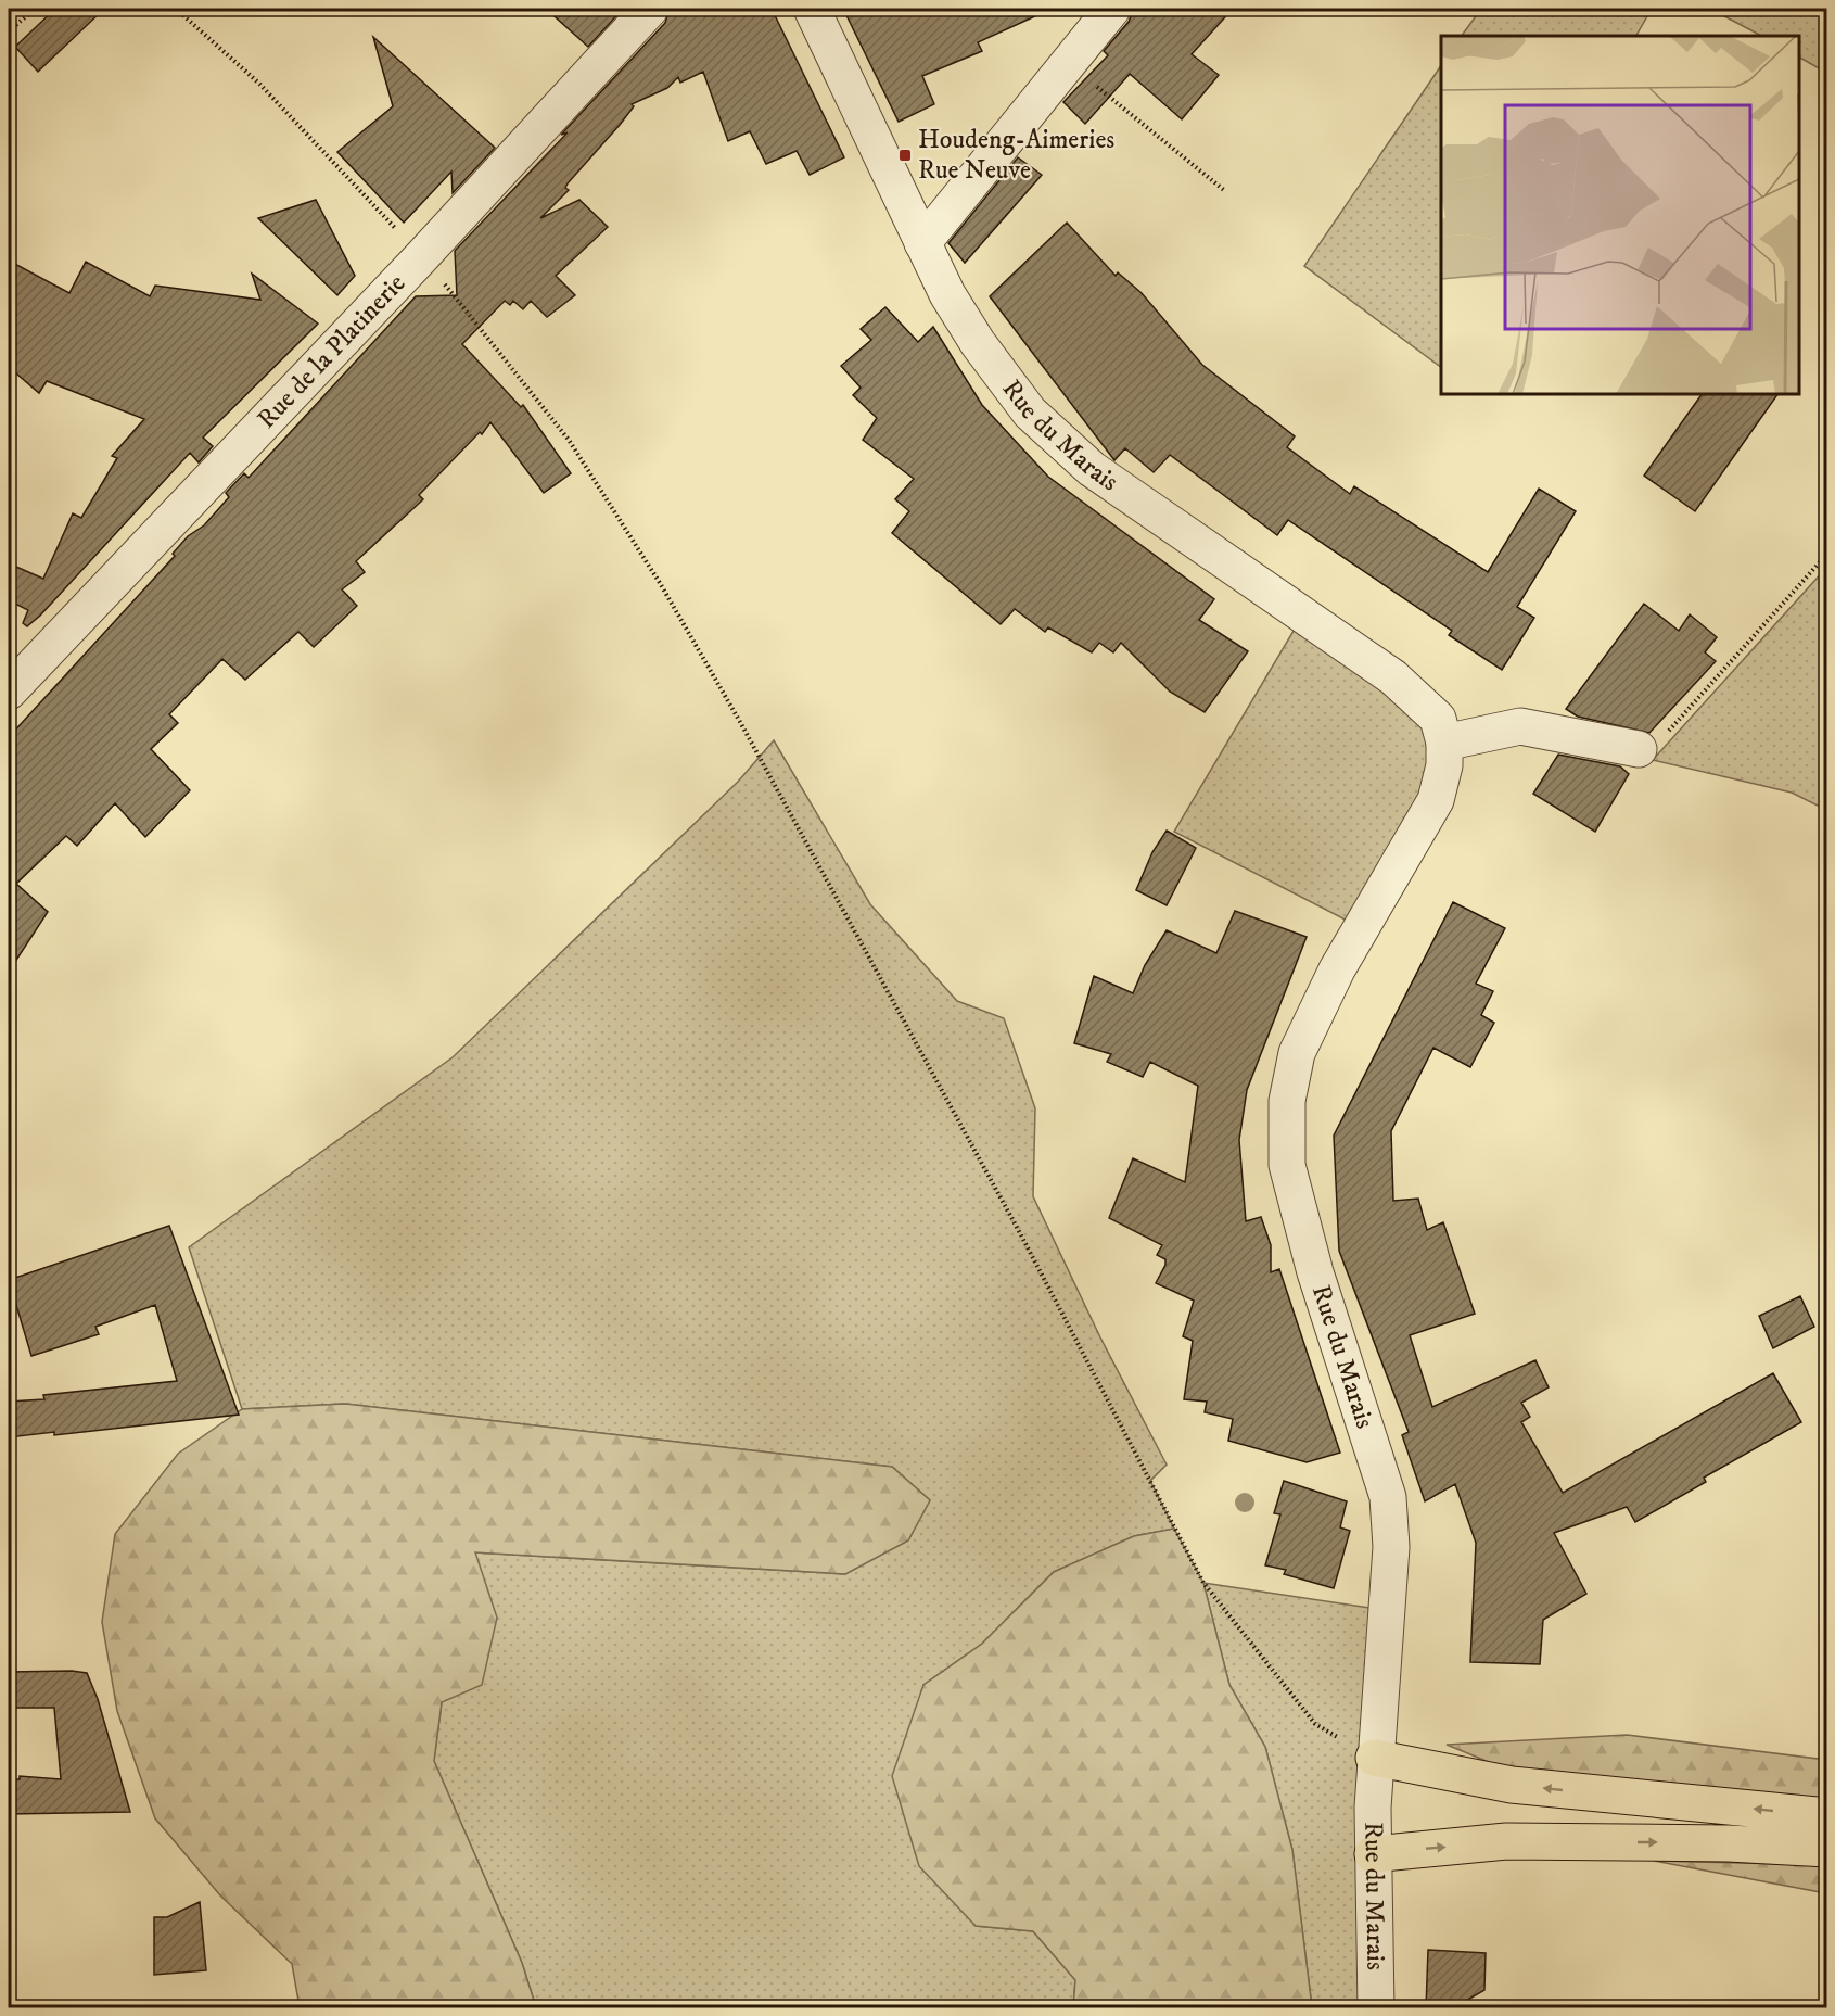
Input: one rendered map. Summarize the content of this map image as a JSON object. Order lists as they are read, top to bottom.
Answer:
{
  "streets": {
    "street": ["Rue de la Platinerie", "Rue du Marais"]
  },
  "places": {
    "transit": ["Houdeng-Aimeries Rue Neuve"]
  }
}
